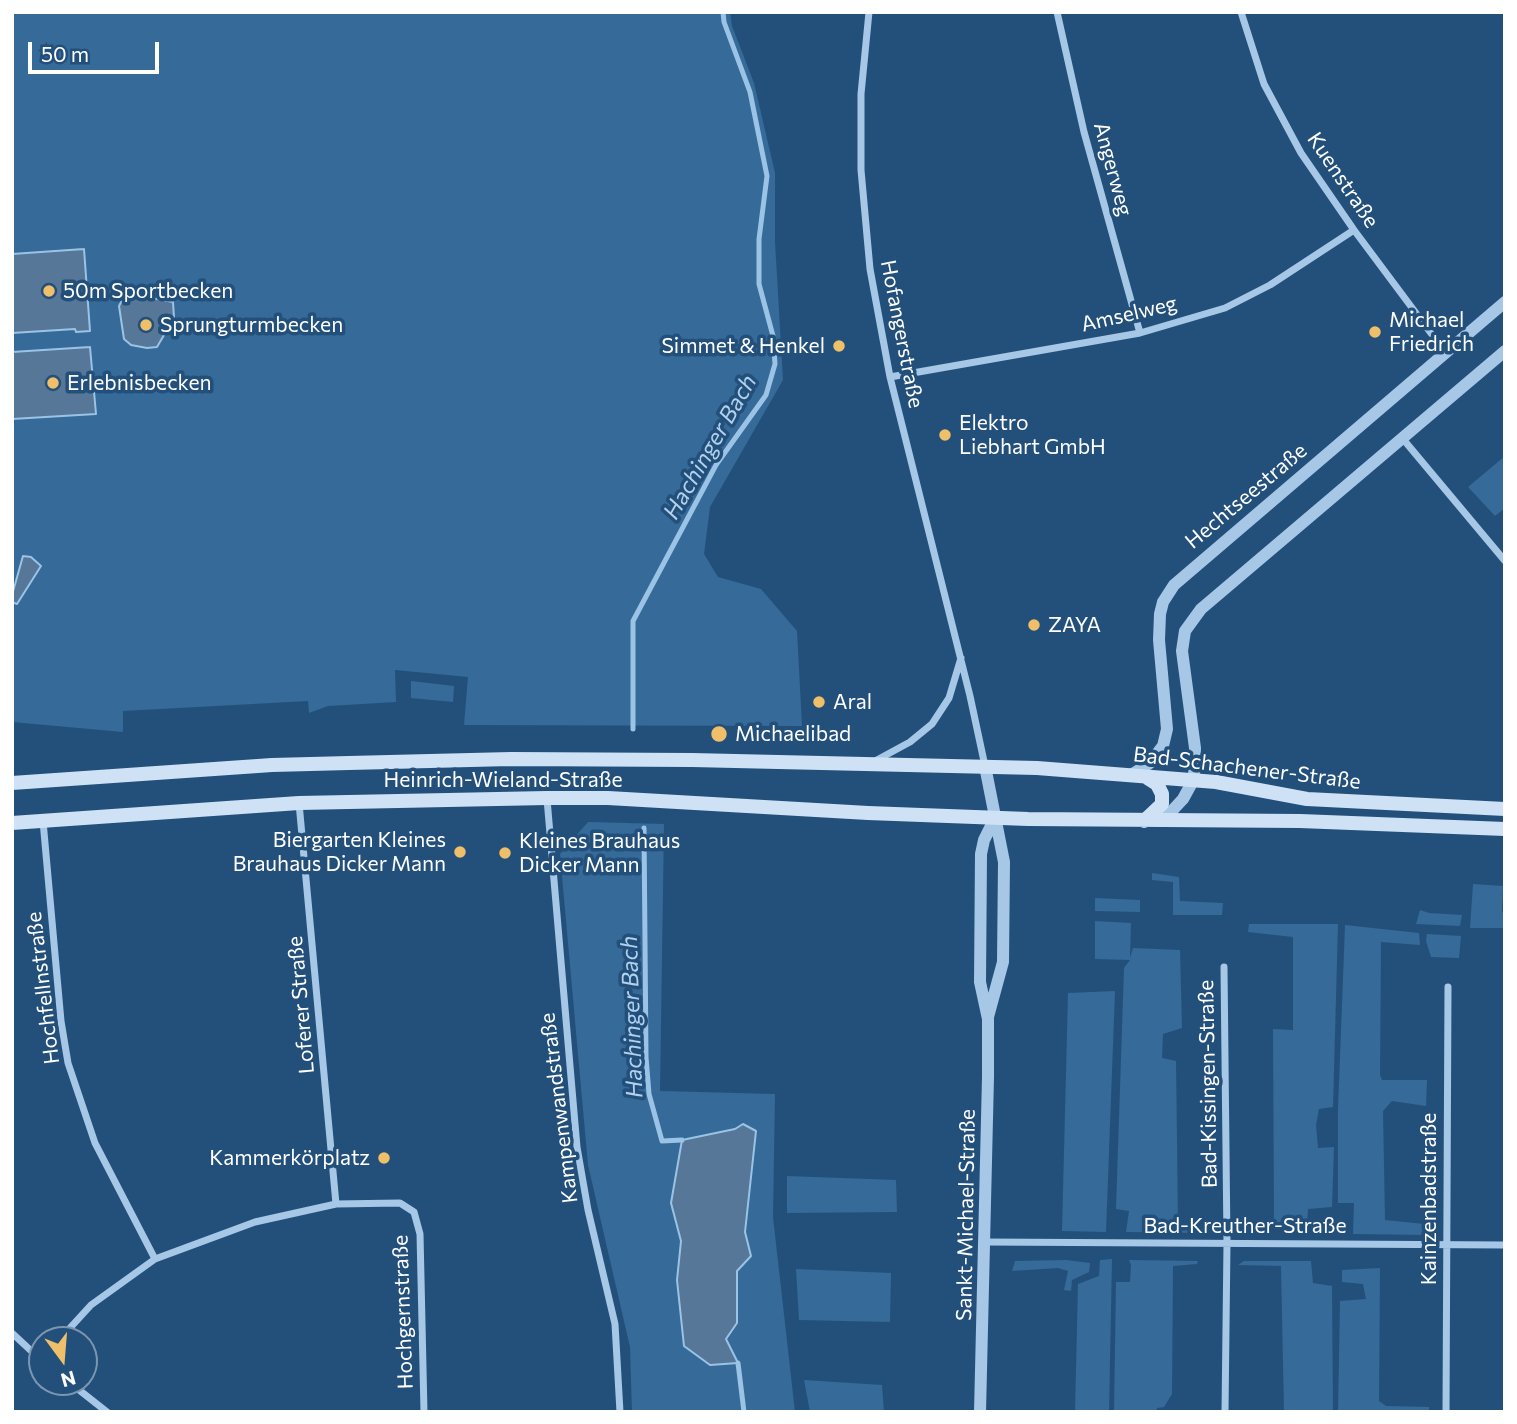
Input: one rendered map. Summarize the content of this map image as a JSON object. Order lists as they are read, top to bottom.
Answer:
{
  "streets": {
    "main road": ["Bad-Schachener-Straße", "Heinrich-Wieland-Straße"],
    "street": [
      "Angerweg",
      "Kuenstraße",
      "Amselweg",
      "Hofangerstraße",
      "Hechtseestraße",
      "Hochfellnstraße",
      "Loferer Straße",
      "Bad-Kissingen-Straße",
      "Kampenwandstraße",
      "Kainzenbadstraße",
      "Sankt-Michael-Straße",
      "Bad-Kreuther-Straße",
      "Hochgernstraße"
    ]
  },
  "crossings": [
    ["Angerweg", "Amselweg"],
    ["Kuenstraße", "Amselweg"],
    ["Kuenstraße", "Hechtseestraße"],
    ["Amselweg", "Hofangerstraße"],
    ["Hofangerstraße", "Bad-Schachener-Straße"],
    ["Hofangerstraße", "Heinrich-Wieland-Straße"],
    ["Hofangerstraße", "Sankt-Michael-Straße"],
    ["Hechtseestraße", "Bad-Schachener-Straße"],
    ["Bad-Schachener-Straße", "Heinrich-Wieland-Straße"],
    ["Bad-Schachener-Straße", "Sankt-Michael-Straße"],
    ["Heinrich-Wieland-Straße", "Hochfellnstraße"],
    ["Heinrich-Wieland-Straße", "Loferer Straße"],
    ["Heinrich-Wieland-Straße", "Kampenwandstraße"],
    ["Heinrich-Wieland-Straße", "Sankt-Michael-Straße"],
    ["Loferer Straße", "Hochgernstraße"],
    ["Bad-Kissingen-Straße", "Bad-Kreuther-Straße"],
    ["Kainzenbadstraße", "Bad-Kreuther-Straße"],
    ["Sankt-Michael-Straße", "Bad-Kreuther-Straße"]
  ],
  "water": ["Hachinger Bach"],
  "places": [
    "50m Sportbecken",
    "Sprungturmbecken",
    "Michael Friedrich",
    "Simmet & Henkel",
    "Erlebnisbecken",
    "Elektro Liebhart GmbH",
    "ZAYA",
    "Aral",
    "Michaelibad",
    "Biergarten Kleines Brauhaus Dicker Mann",
    "Kleines Brauhaus Dicker Mann",
    "Kammerkörplatz"
  ],
  "scale_bar": "50 m",
  "north": "bottom"
}
